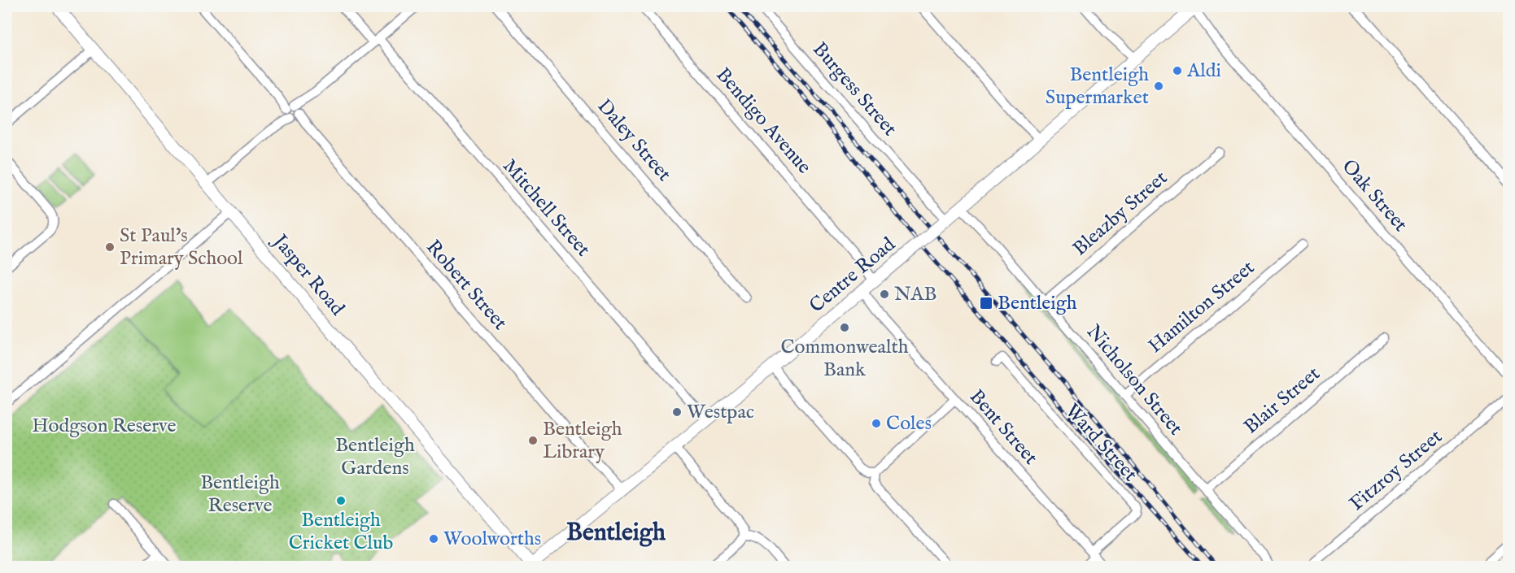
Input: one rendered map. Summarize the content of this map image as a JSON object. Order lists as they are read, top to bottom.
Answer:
{
  "streets": {
    "main road": ["Jasper Road", "Centre Road"],
    "street": [
      "Burgess Street",
      "Bendigo Avenue",
      "Daley Street",
      "Oak Street",
      "Mitchell Street",
      "Bleazby Street",
      "Robert Street",
      "Hamilton Street",
      "Nicholson Street",
      "Blair Street",
      "Bent Street",
      "Ward Street",
      "Fitzroy Street"
    ]
  },
  "crossings": [
    ["Burgess Street", "Centre Road"],
    ["Bendigo Avenue", "Centre Road"],
    ["Oak Street", "Centre Road"],
    ["Mitchell Street", "Centre Road"],
    ["Bleazby Street", "Nicholson Street"],
    ["Jasper Road", "Centre Road"],
    ["Centre Road", "Robert Street"],
    ["Centre Road", "Nicholson Street"],
    ["Centre Road", "Bent Street"],
    ["Hamilton Street", "Nicholson Street"],
    ["Nicholson Street", "Blair Street"],
    ["Bent Street", "Ward Street"]
  ],
  "districts": ["Bentleigh"],
  "parks": ["Hodgson Reserve", "Bentleigh Gardens", "Bentleigh Reserve"],
  "places": {
    "other": [
      "Aldi",
      "Bentleigh Supermarket",
      "St Paul's Primary School",
      "NAB",
      "Commonwealth Bank",
      "Westpac",
      "Coles",
      "Bentleigh Library",
      "Bentleigh Cricket Club",
      "Woolworths"
    ],
    "transit": ["Bentleigh"]
  }
}
